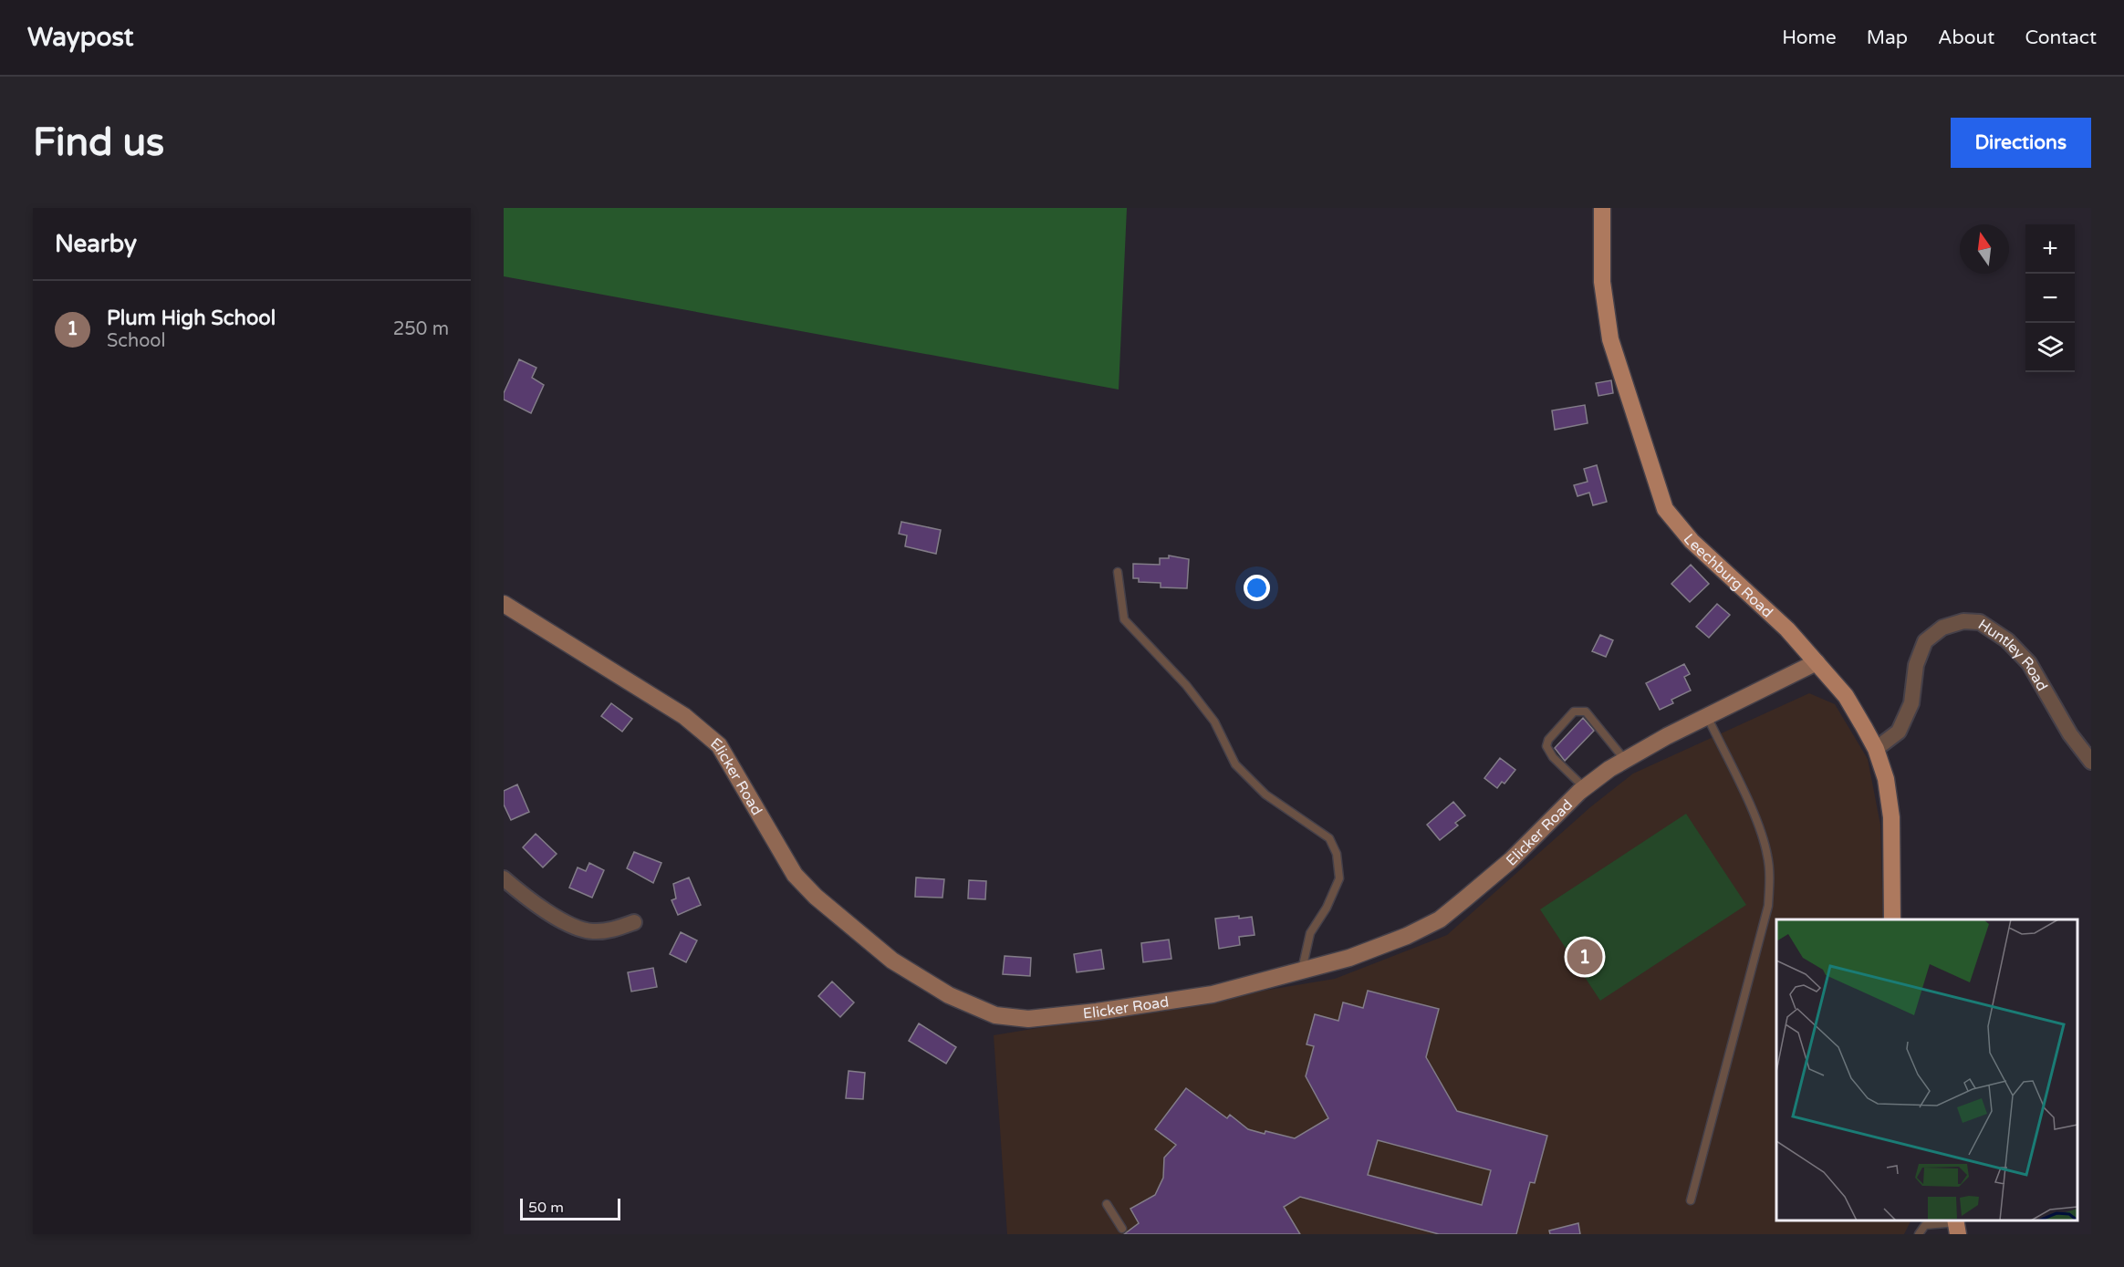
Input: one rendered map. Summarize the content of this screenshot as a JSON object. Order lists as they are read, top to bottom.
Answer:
{
  "streets": {
    "main road": ["Leechburg Road"],
    "street": ["Huntley Road", "Elicker Road"]
  },
  "crossings": [
    ["Leechburg Road", "Huntley Road"],
    ["Leechburg Road", "Elicker Road"]
  ],
  "scale_bar": "50 m",
  "north": "top",
  "page": {
    "header": "Waypost",
    "nav": [
      "Home",
      "Map",
      "About",
      "Contact"
    ],
    "buttons": "Directions",
    "title": "Find us",
    "heading": "Nearby",
    "map_buttons": ["+", "−"],
    "list": [
      {
        "mark": "1",
        "name": "Plum High School",
        "note": "School",
        "value": "250 m"
      }
    ],
    "pins": "1",
    "scale": "50 m"
  }
}
